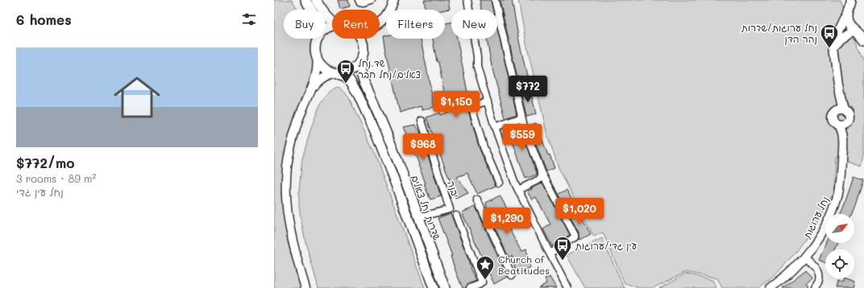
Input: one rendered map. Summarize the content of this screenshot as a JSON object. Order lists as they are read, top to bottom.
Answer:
{
  "streets": {
    "main road": ["שדרות נחל צאלים"],
    "street": ["יבנה", "נחל ערוגות"]
  },
  "crossings": [
    ["יבנה", "שדרות נחל צאלים"]
  ],
  "places": {
    "bus stop": ["נחל ערוגות/שדרות נהר הדן", "שד.נחל צאלים/נחל חבר", "עין גדי/ערוגות"],
    "place": ["Church of Beatitudes"]
  },
  "north": "top right",
  "page": {
    "heading": "6 homes",
    "chip": [
      "Buy",
      "Rent",
      "Filters",
      "New"
    ],
    "list": [
      {
        "name": "$772/mo",
        "note": "3 rooms · 89 m² · נחל עין גדי"
      }
    ],
    "price": [
      "$772",
      "$1,150",
      "$559",
      "$968",
      "$1,020",
      "$1,290"
    ]
  }
}
